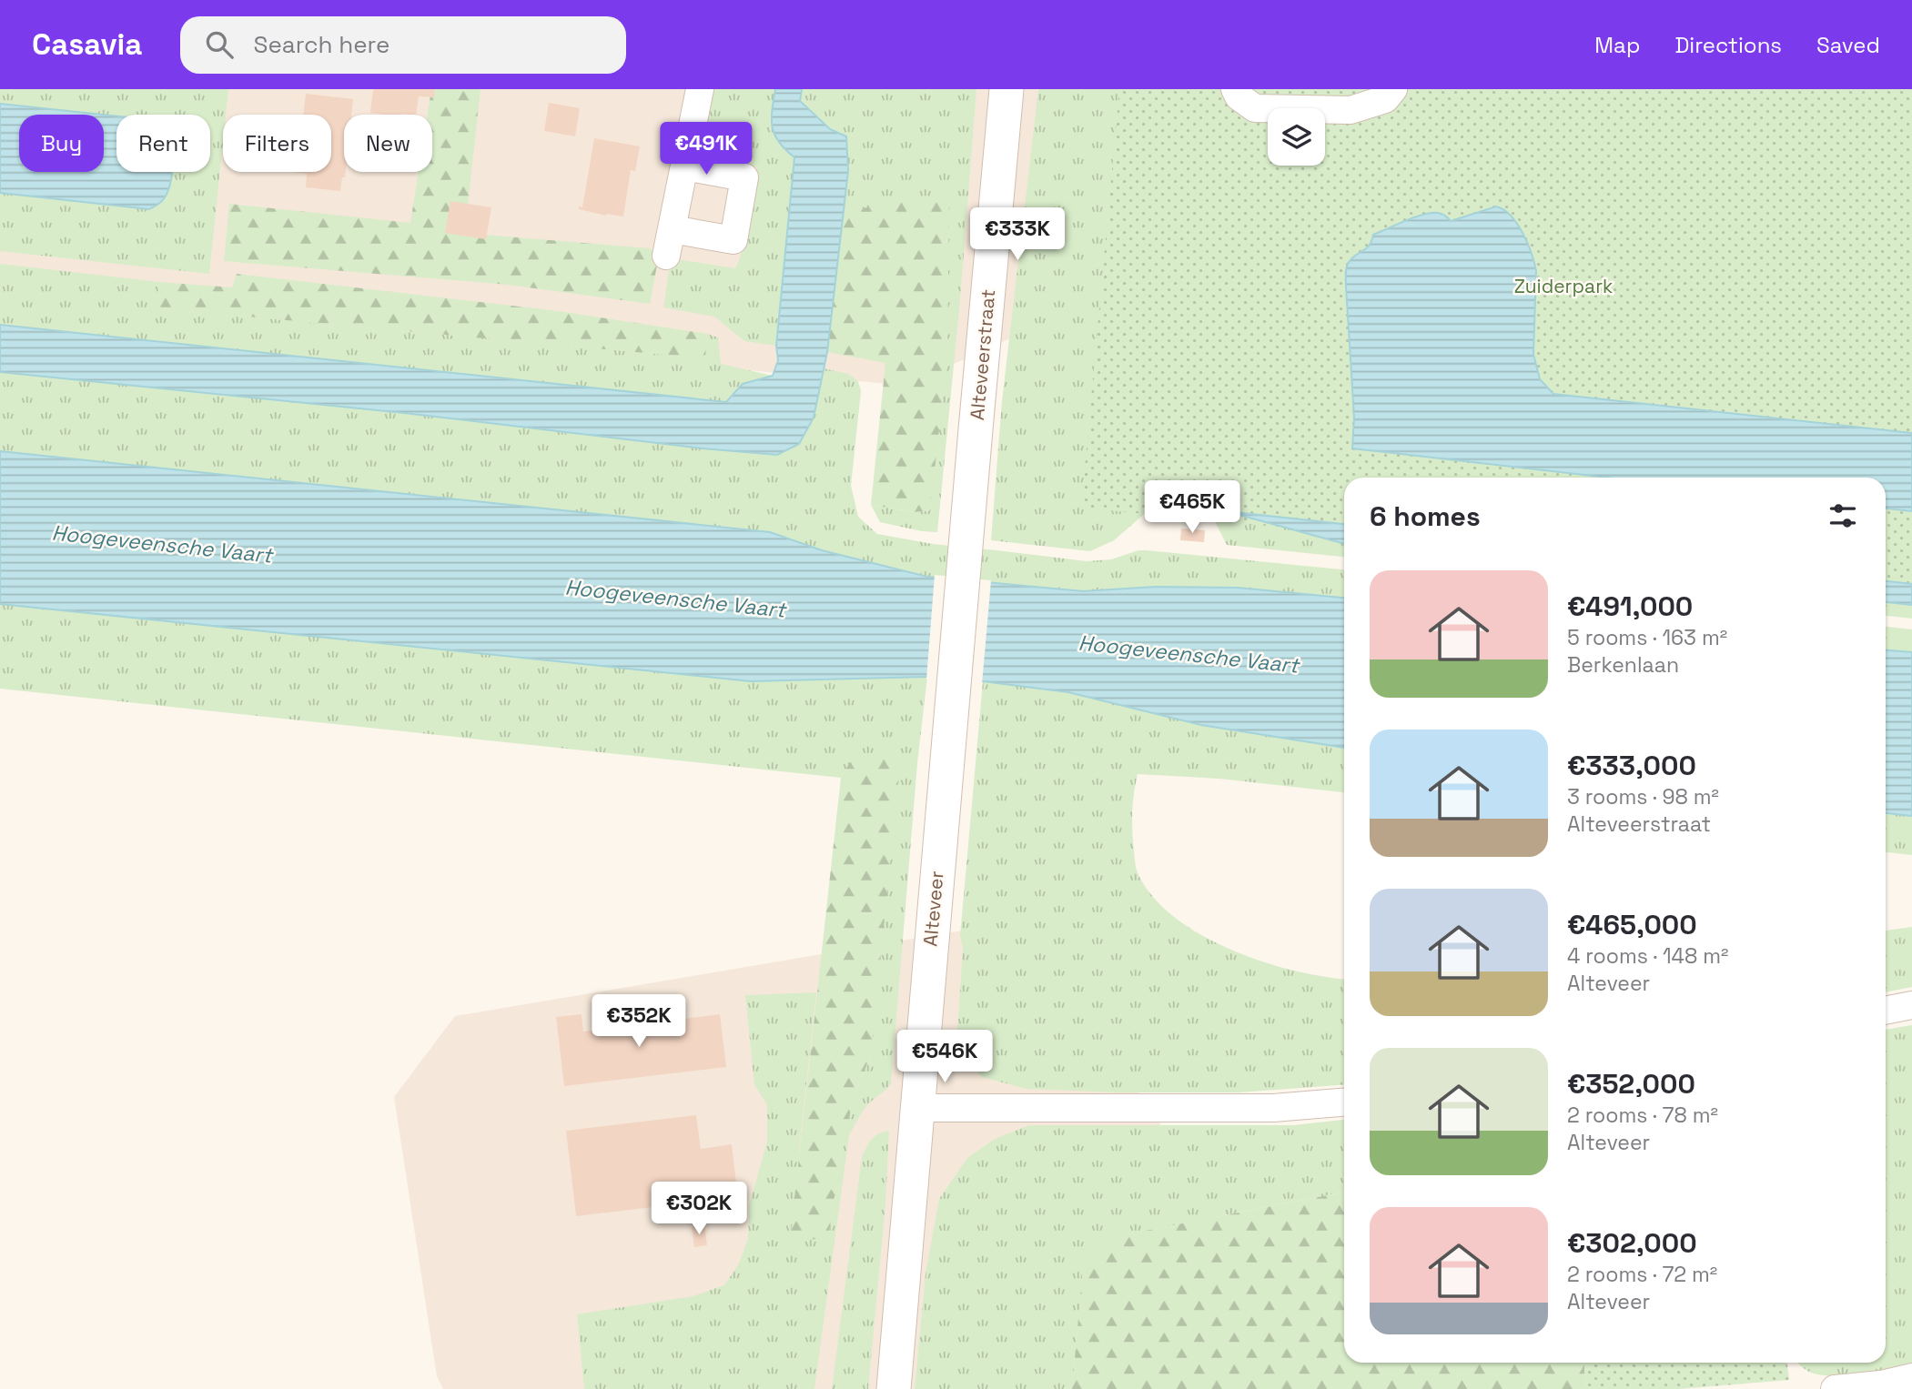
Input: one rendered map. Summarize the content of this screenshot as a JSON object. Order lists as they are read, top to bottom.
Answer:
{
  "streets": {
    "street": ["Alteveerstraat", "Alteveer"]
  },
  "crossings": [
    ["Alteveerstraat", "Alteveer"]
  ],
  "water": ["Hoogeveensche Vaart"],
  "parks": ["Zuiderpark"],
  "page": {
    "header": "Casavia",
    "search": "Search here",
    "nav": ["Map", "Directions", "Saved"],
    "chip": [
      "Buy",
      "Rent",
      "Filters",
      "New"
    ],
    "price": [
      "€491K",
      "€333K",
      "€465K",
      "€352K",
      "€546K",
      "€302K"
    ],
    "heading": "6 homes",
    "list": [
      {
        "name": "€491,000",
        "note": "5 rooms · 163 m² · Berkenlaan"
      },
      {
        "name": "€333,000",
        "note": "3 rooms · 98 m² · Alteveerstraat"
      },
      {
        "name": "€465,000",
        "note": "4 rooms · 148 m² · Alteveer"
      },
      {
        "name": "€352,000",
        "note": "2 rooms · 78 m² · Alteveer"
      },
      {
        "name": "€302,000",
        "note": "2 rooms · 72 m² · Alteveer"
      }
    ]
  }
}
